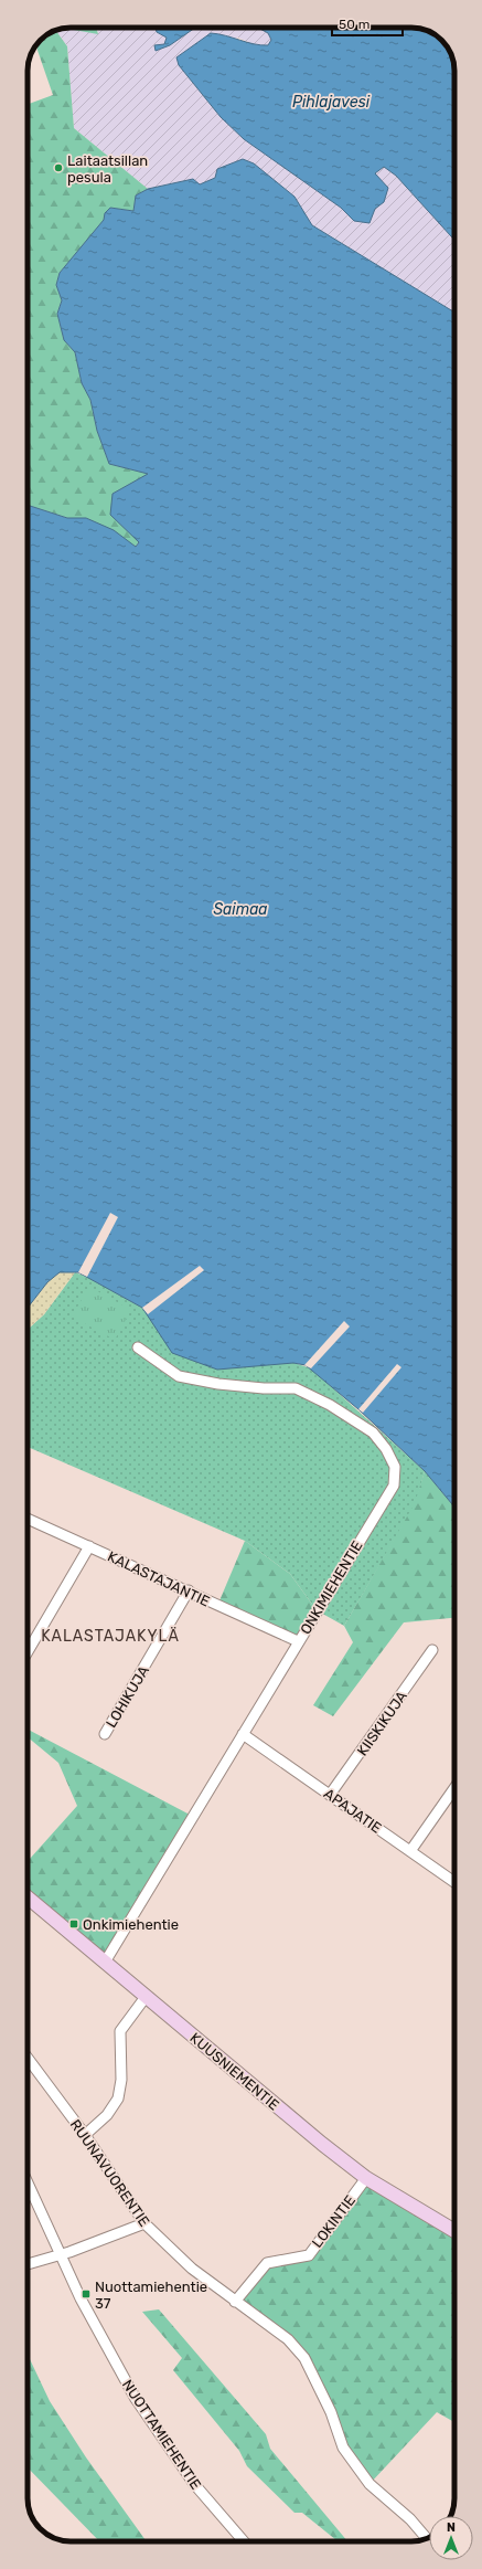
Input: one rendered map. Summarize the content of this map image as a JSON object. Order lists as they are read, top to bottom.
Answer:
{
  "streets": {
    "street": [
      "KALASTAJANTIE",
      "ONKIMIEHENTIE",
      "LOHIKUJA",
      "KIISKIKUJA",
      "APAJATIE",
      "KUUSNIEMENTIE",
      "RUUNAVUORENTIE",
      "LOKINTIE",
      "NUOTTAMIEHENTIE"
    ]
  },
  "crossings": [
    ["KALASTAJANTIE", "ONKIMIEHENTIE"],
    ["KALASTAJANTIE", "LOHIKUJA"],
    ["ONKIMIEHENTIE", "APAJATIE"],
    ["ONKIMIEHENTIE", "KUUSNIEMENTIE"],
    ["KIISKIKUJA", "APAJATIE"],
    ["KUUSNIEMENTIE", "LOKINTIE"],
    ["RUUNAVUORENTIE", "LOKINTIE"]
  ],
  "districts": ["KALASTAJAKYLÄ"],
  "water": ["Pihlajavesi", "Saimaa"],
  "places": {
    "other": ["Laitaatsillan pesula"],
    "transit": ["Onkimiehentie", "Nuottamiehentie 37"]
  },
  "scale_bar": "50 m",
  "north": "top"
}
